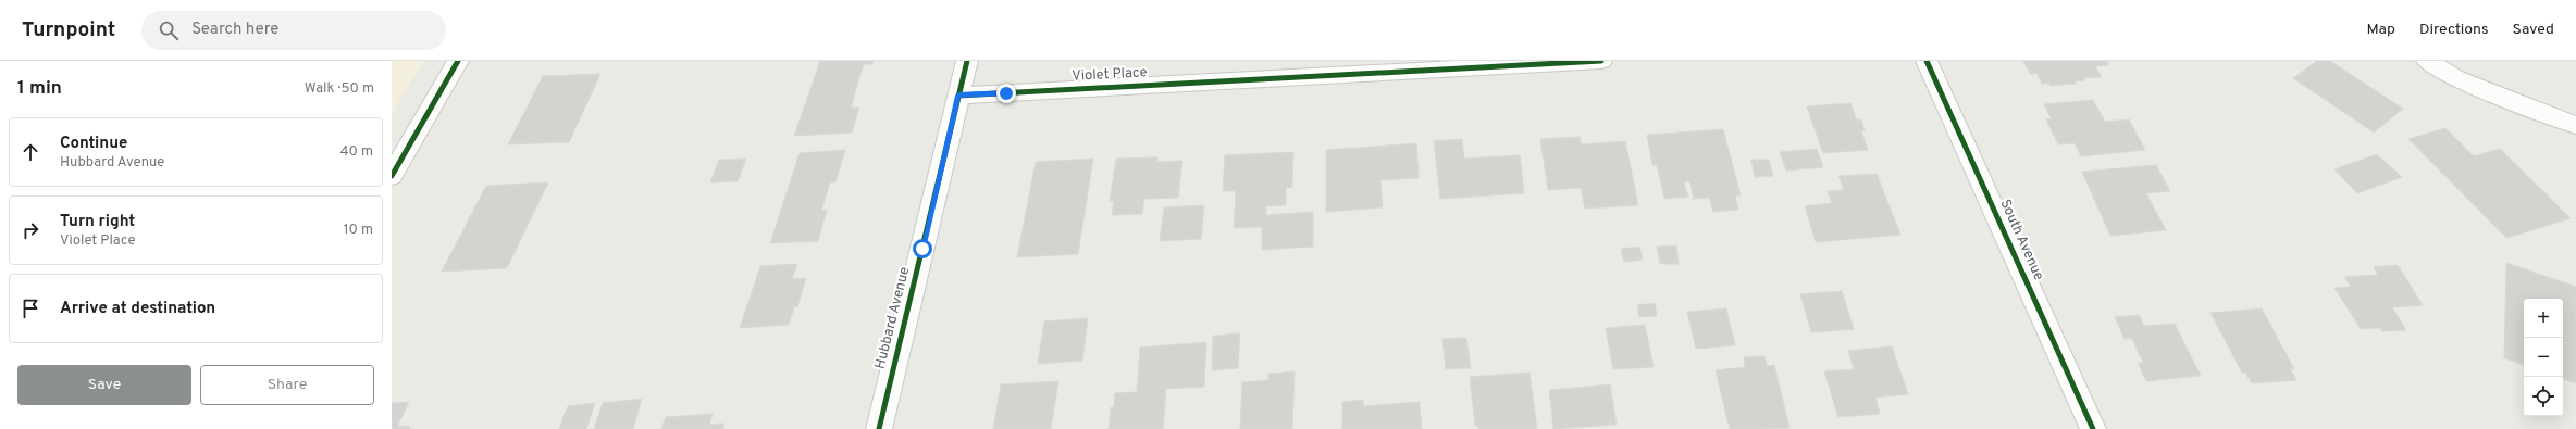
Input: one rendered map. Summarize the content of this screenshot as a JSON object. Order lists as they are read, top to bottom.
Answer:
{
  "streets": {
    "street": ["Violet Place", "South Avenue", "Hubbard Avenue"]
  },
  "crossings": [
    ["Violet Place", "Hubbard Avenue"]
  ],
  "page": {
    "header": "Turnpoint",
    "search": "Search here",
    "nav": ["Map", "Directions", "Saved"],
    "heading": ["1 min", "Walk · 50 m"],
    "list": [
      ["Continue", "Hubbard Avenue", "40 m"],
      ["Turn right", "Violet Place", "10 m"],
      "Arrive at destination"
    ],
    "map_buttons": ["+", "−"],
    "buttons": ["Save", "Share"]
  }
}
